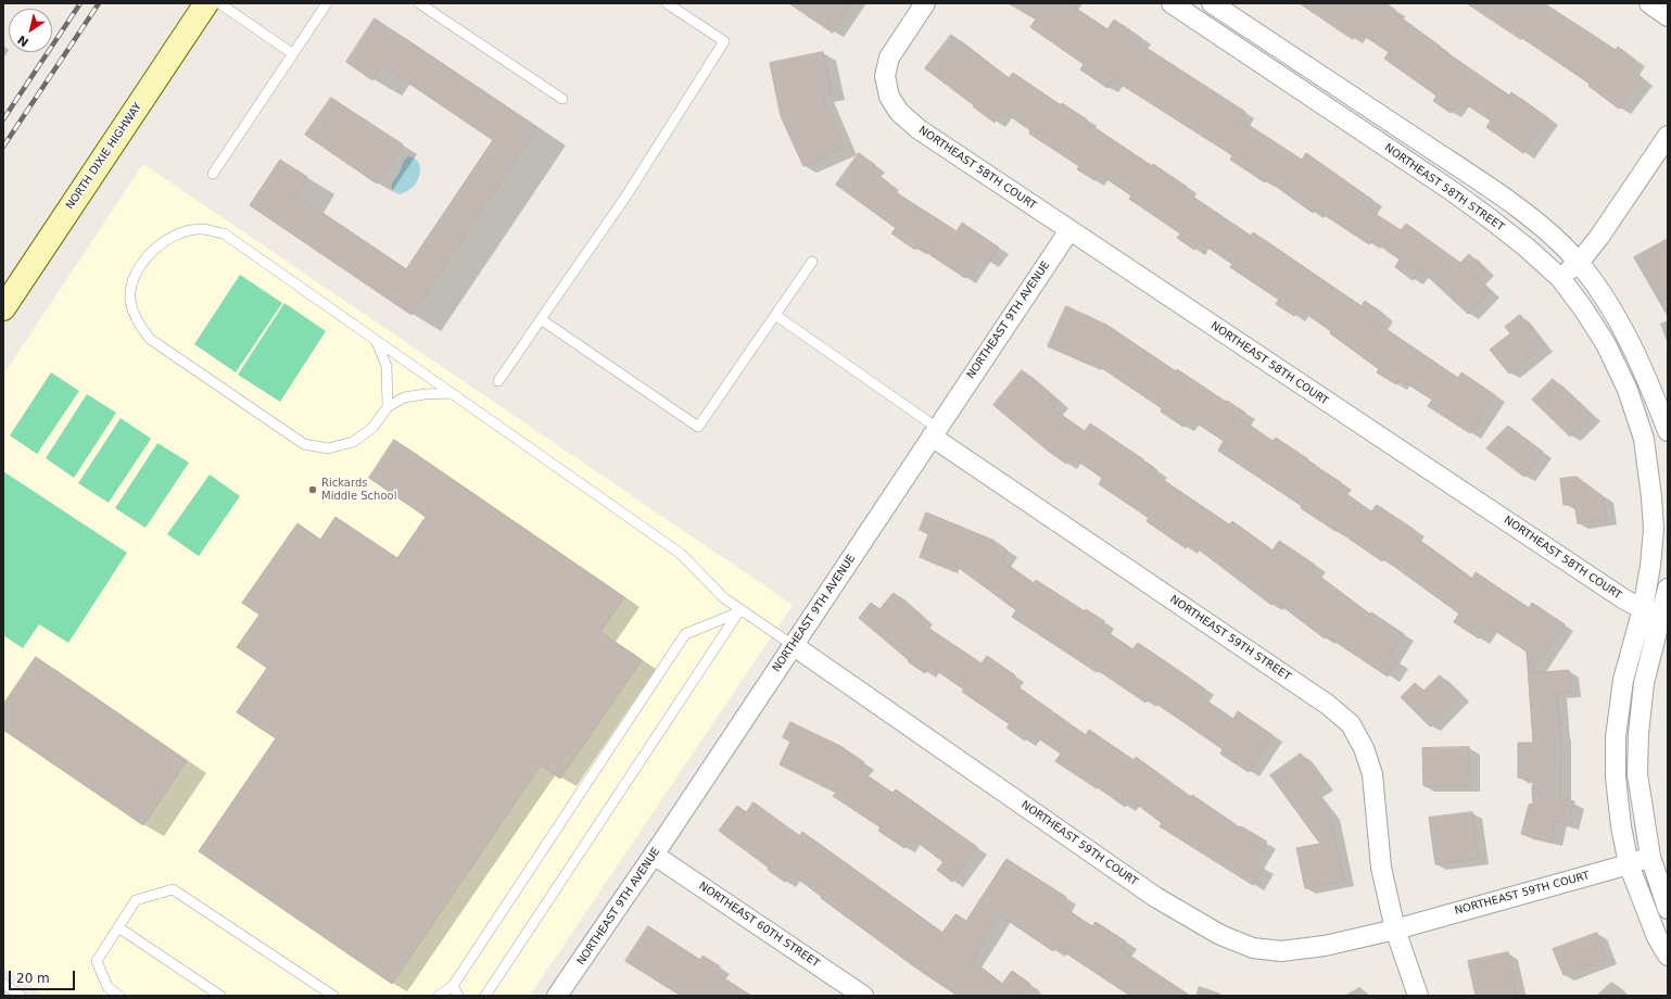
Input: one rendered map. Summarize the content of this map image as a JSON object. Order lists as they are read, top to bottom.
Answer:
{
  "streets": {
    "main road": ["NORTH DIXIE HIGHWAY"],
    "street": [
      "NORTHEAST 58TH COURT",
      "NORTHEAST 58TH STREET",
      "NORTHEAST 9TH AVENUE",
      "NORTHEAST 59TH STREET",
      "NORTHEAST 59TH COURT",
      "NORTHEAST 60TH STREET"
    ]
  },
  "crossings": [
    ["NORTHEAST 58TH COURT", "NORTHEAST 9TH AVENUE"],
    ["NORTHEAST 9TH AVENUE", "NORTHEAST 59TH STREET"],
    ["NORTHEAST 9TH AVENUE", "NORTHEAST 59TH COURT"],
    ["NORTHEAST 9TH AVENUE", "NORTHEAST 60TH STREET"],
    ["NORTHEAST 59TH STREET", "NORTHEAST 59TH COURT"]
  ],
  "places": ["Rickards Middle School"],
  "scale_bar": "20 m",
  "north": "bottom left"
}
